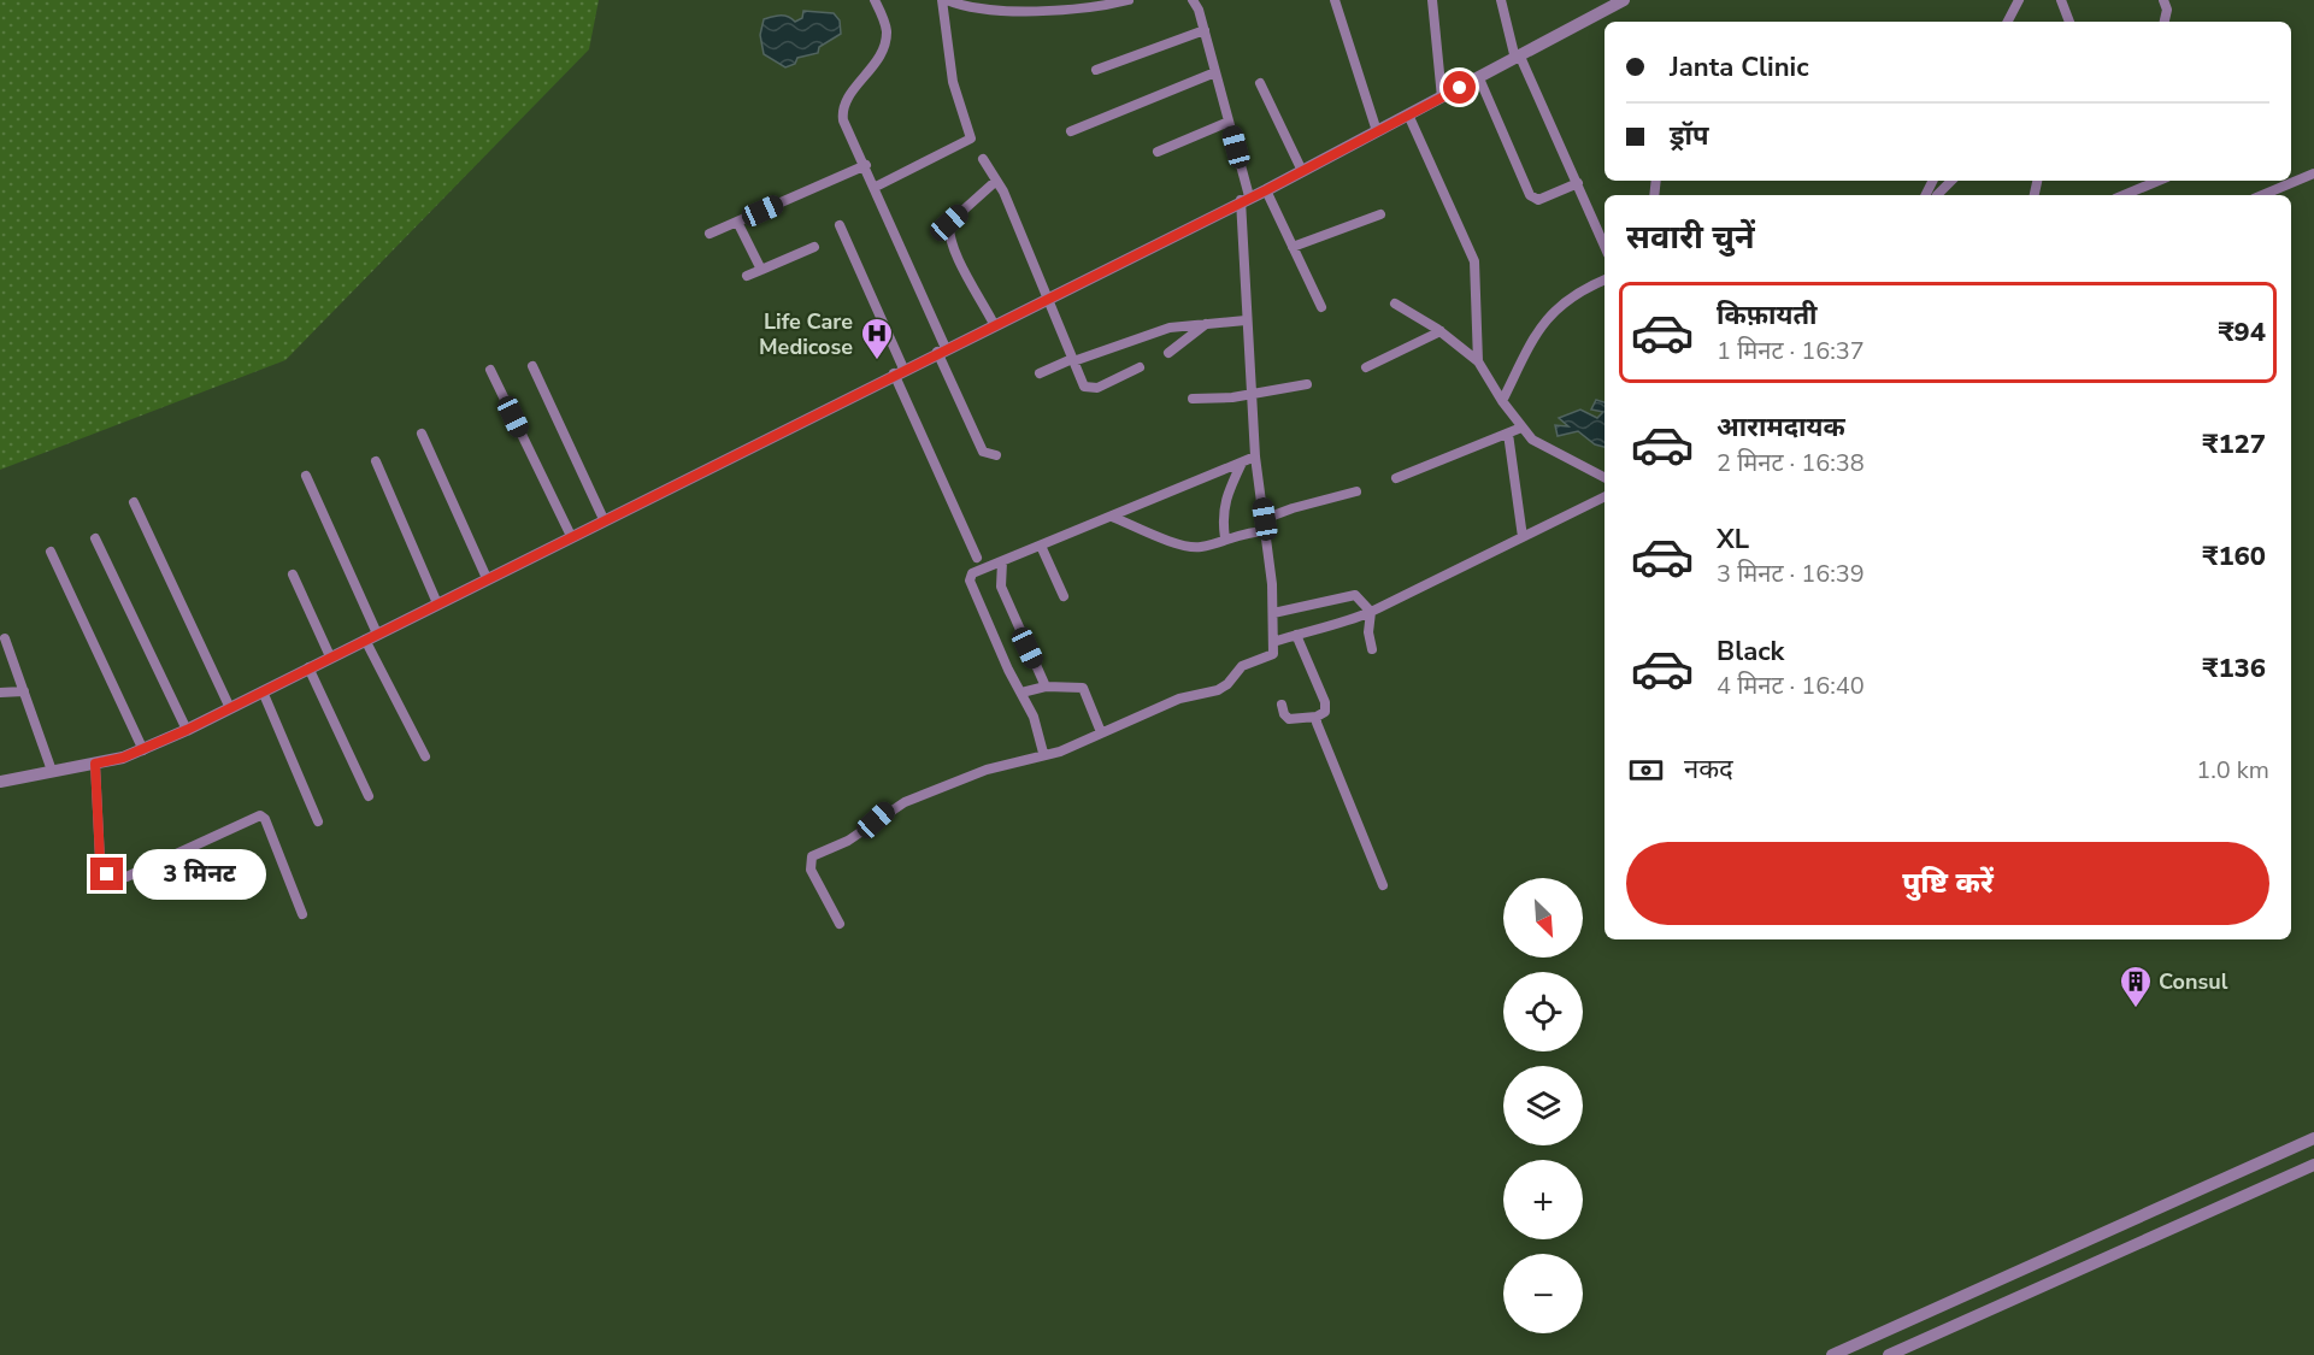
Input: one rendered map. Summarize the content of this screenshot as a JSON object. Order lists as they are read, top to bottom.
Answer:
{
  "places": {
    "hospital": ["Life Care Medicose"],
    "building": ["Consul"]
  },
  "north": "bottom right",
  "page": {
    "banner": ["Janta Clinic", "ड्रॉप"],
    "heading": "सवारी चुनें",
    "list": [
      {
        "name": "किफ़ायती",
        "note": "1 मिनट · 16:37",
        "value": "₹94"
      },
      {
        "name": "आरामदायक",
        "note": "2 मिनट · 16:38",
        "value": "₹127"
      },
      {
        "name": "XL",
        "note": "3 मिनट · 16:39",
        "value": "₹160"
      },
      {
        "name": "Black",
        "note": "4 मिनट · 16:40",
        "value": "₹136"
      }
    ],
    "pay": ["नकद", "1.0 km"],
    "buttons": "पुष्टि करें",
    "bubble": "3 मिनट",
    "map_buttons": ["+", "−"]
  }
}
